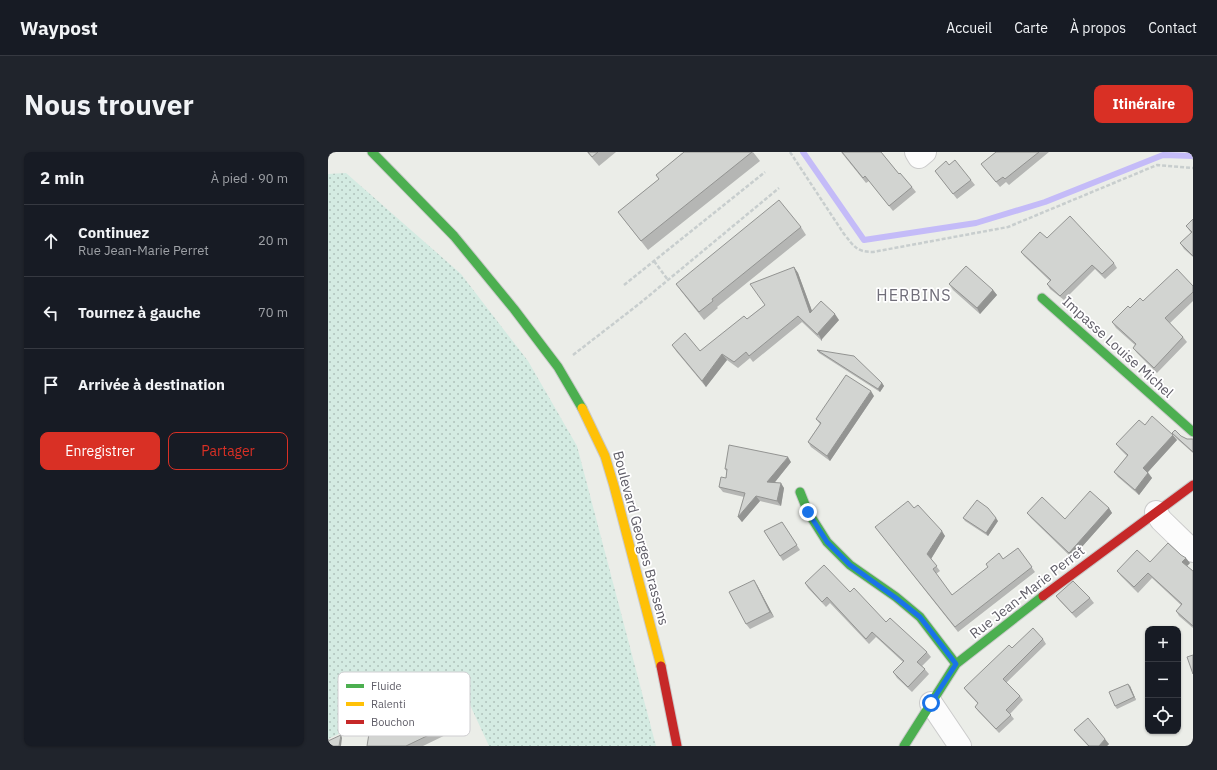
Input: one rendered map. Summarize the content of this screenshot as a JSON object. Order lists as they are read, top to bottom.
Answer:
{
  "streets": {
    "street": ["Impasse Louise Michel", "Boulevard Georges Brassens", "Rue Jean-Marie Perret"]
  },
  "districts": ["HERBINS"],
  "legend": ["Fluide", "Ralenti", "Bouchon"],
  "page": {
    "header": "Waypost",
    "nav": [
      "Accueil",
      "Carte",
      "À propos",
      "Contact"
    ],
    "buttons": [
      "Itinéraire",
      ["Enregistrer", "Partager"]
    ],
    "title": "Nous trouver",
    "heading": ["2 min", "À pied · 90 m"],
    "list": [
      ["Continuez", "Rue Jean-Marie Perret", "20 m"],
      ["Tournez à gauche", "70 m"],
      "Arrivée à destination"
    ],
    "map_buttons": ["+", "−"]
  }
}
